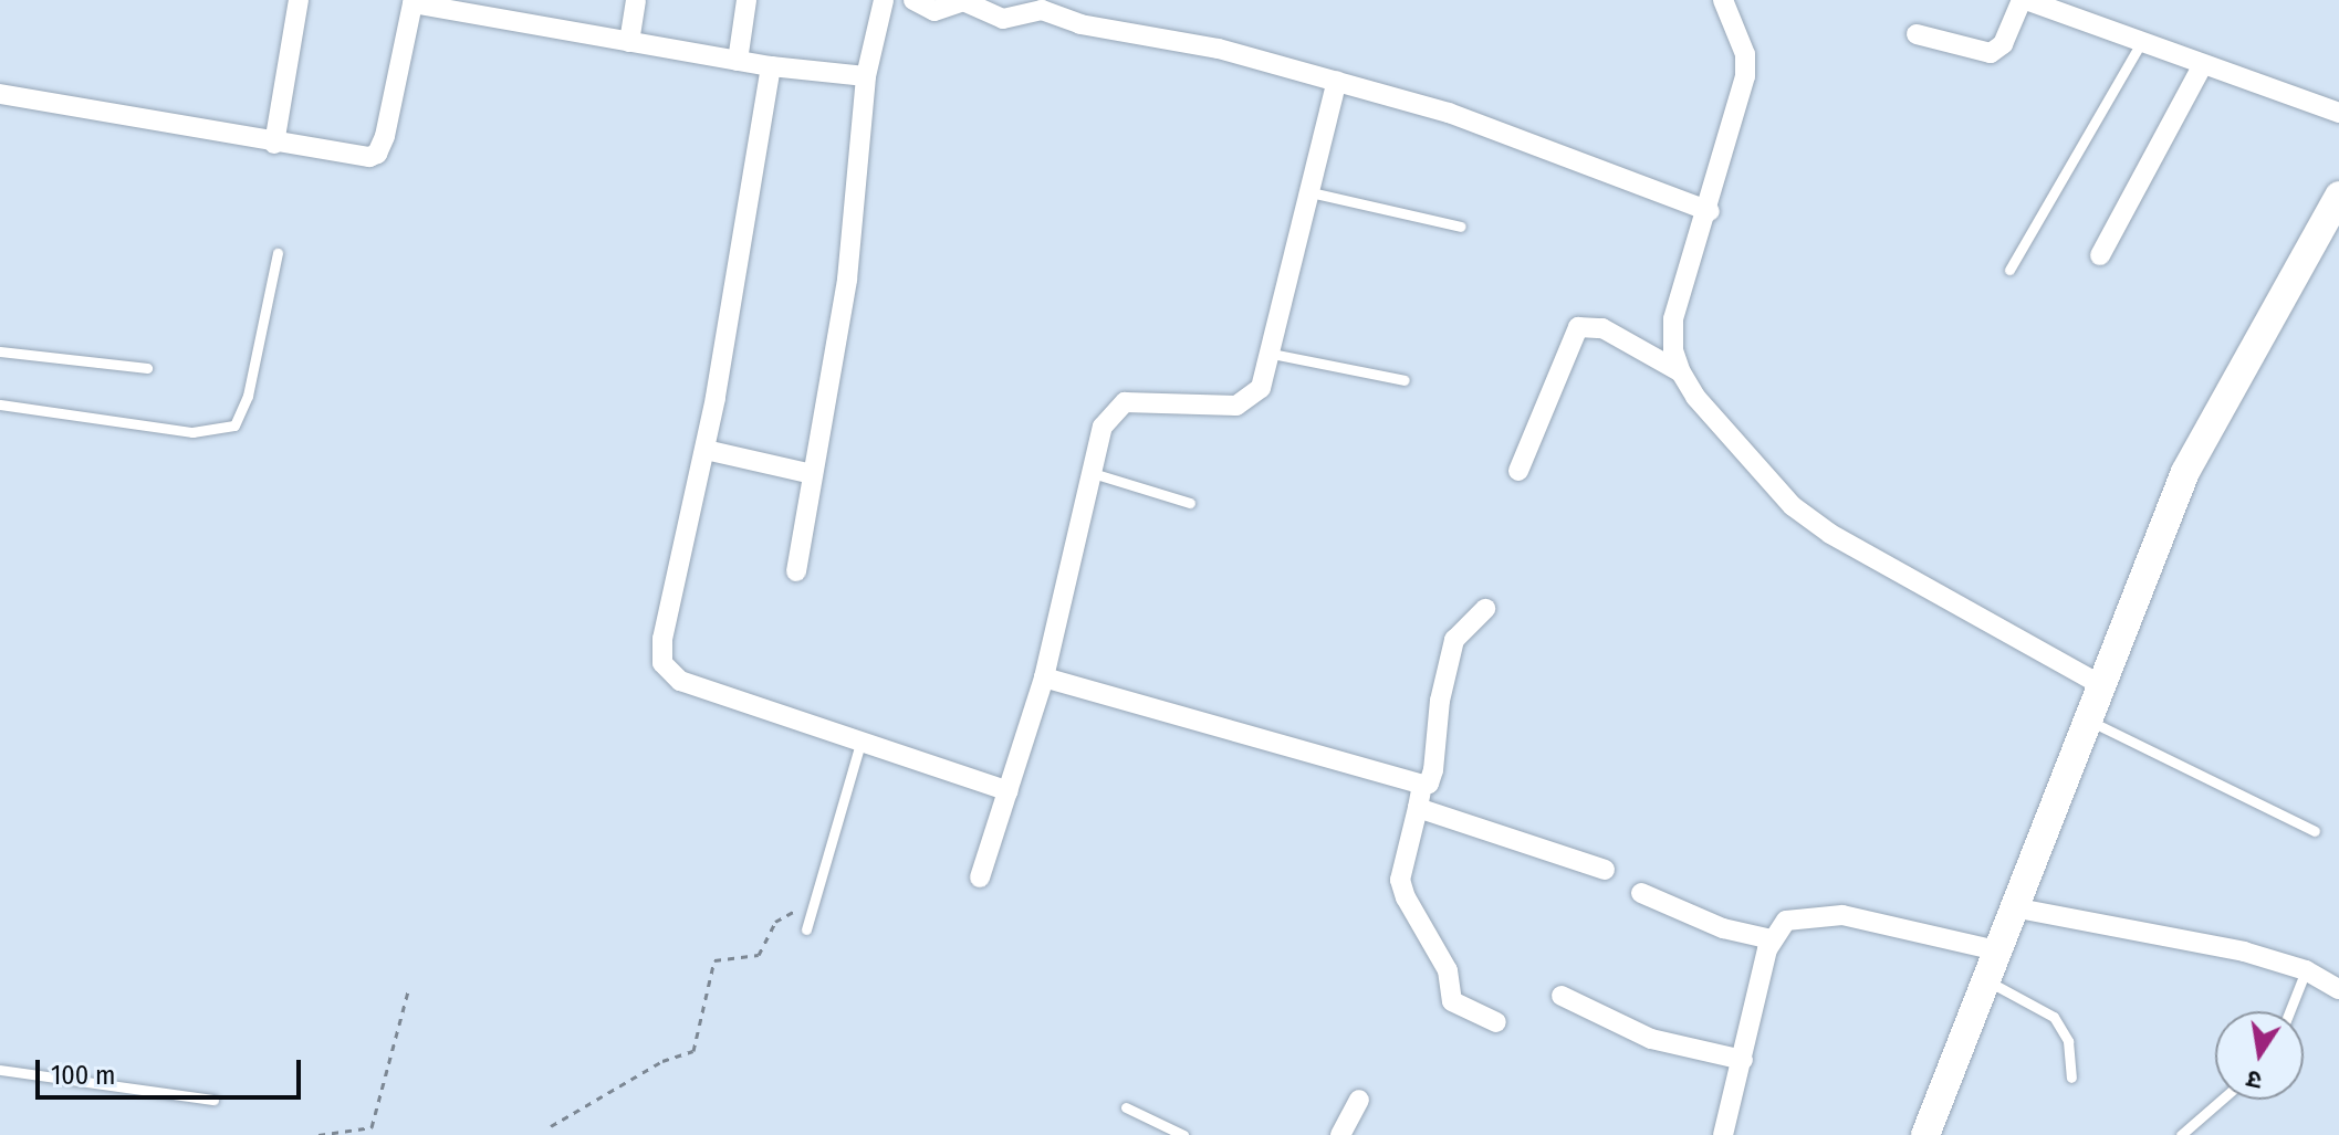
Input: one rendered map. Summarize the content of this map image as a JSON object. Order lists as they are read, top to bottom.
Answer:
{
  "scale_bar": "100 m",
  "north": "bottom"
}
